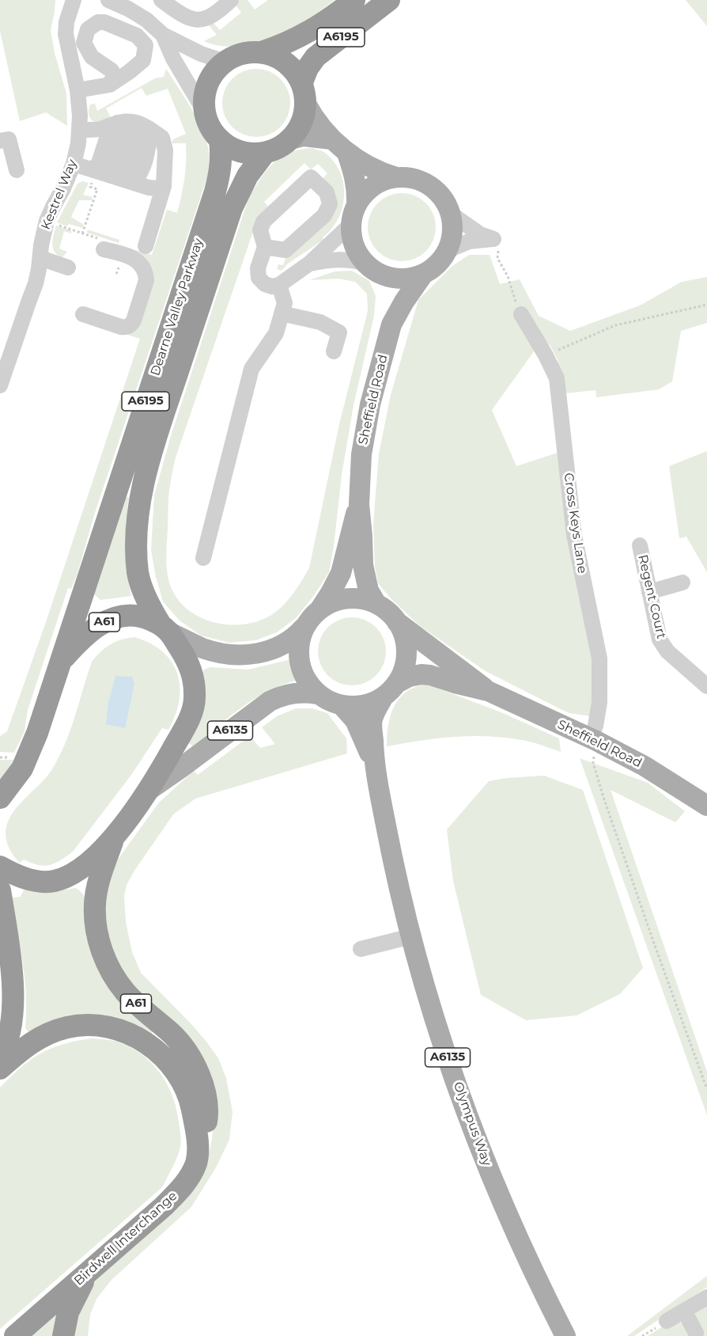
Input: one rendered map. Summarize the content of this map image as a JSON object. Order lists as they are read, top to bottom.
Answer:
{
  "streets": {
    "highway": [
      "A6195",
      "Dearne Valley Parkway",
      "A61",
      "Birdwell Interchange"
    ],
    "main road": ["Sheffield Road", "A6135", "Olympus Way"],
    "street": ["Kestrel Way", "Cross Keys Lane", "Regent Court"]
  },
  "crossings": [
    ["A6195", "Dearne Valley Parkway"],
    ["Dearne Valley Parkway", "A61"],
    ["Sheffield Road", "Cross Keys Lane"],
    ["Sheffield Road", "A6135"],
    ["Sheffield Road", "Olympus Way"],
    ["A61", "A6135"],
    ["A61", "Birdwell Interchange"],
    ["A6135", "Olympus Way"]
  ]
}
